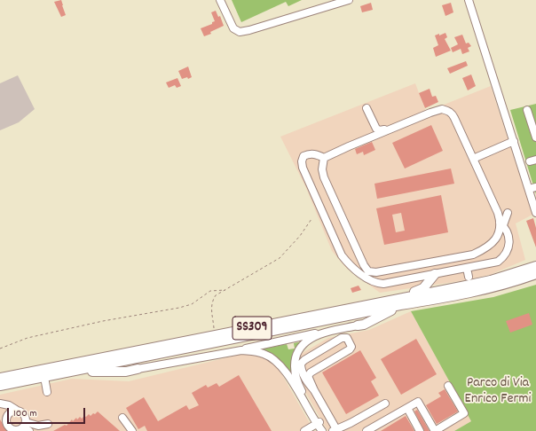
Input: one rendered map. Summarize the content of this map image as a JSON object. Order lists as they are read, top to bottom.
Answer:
{
  "streets": {
    "main road": ["SS309"]
  },
  "parks": ["Parco di Via Enrico Fermi"],
  "scale_bar": "100 m"
}
